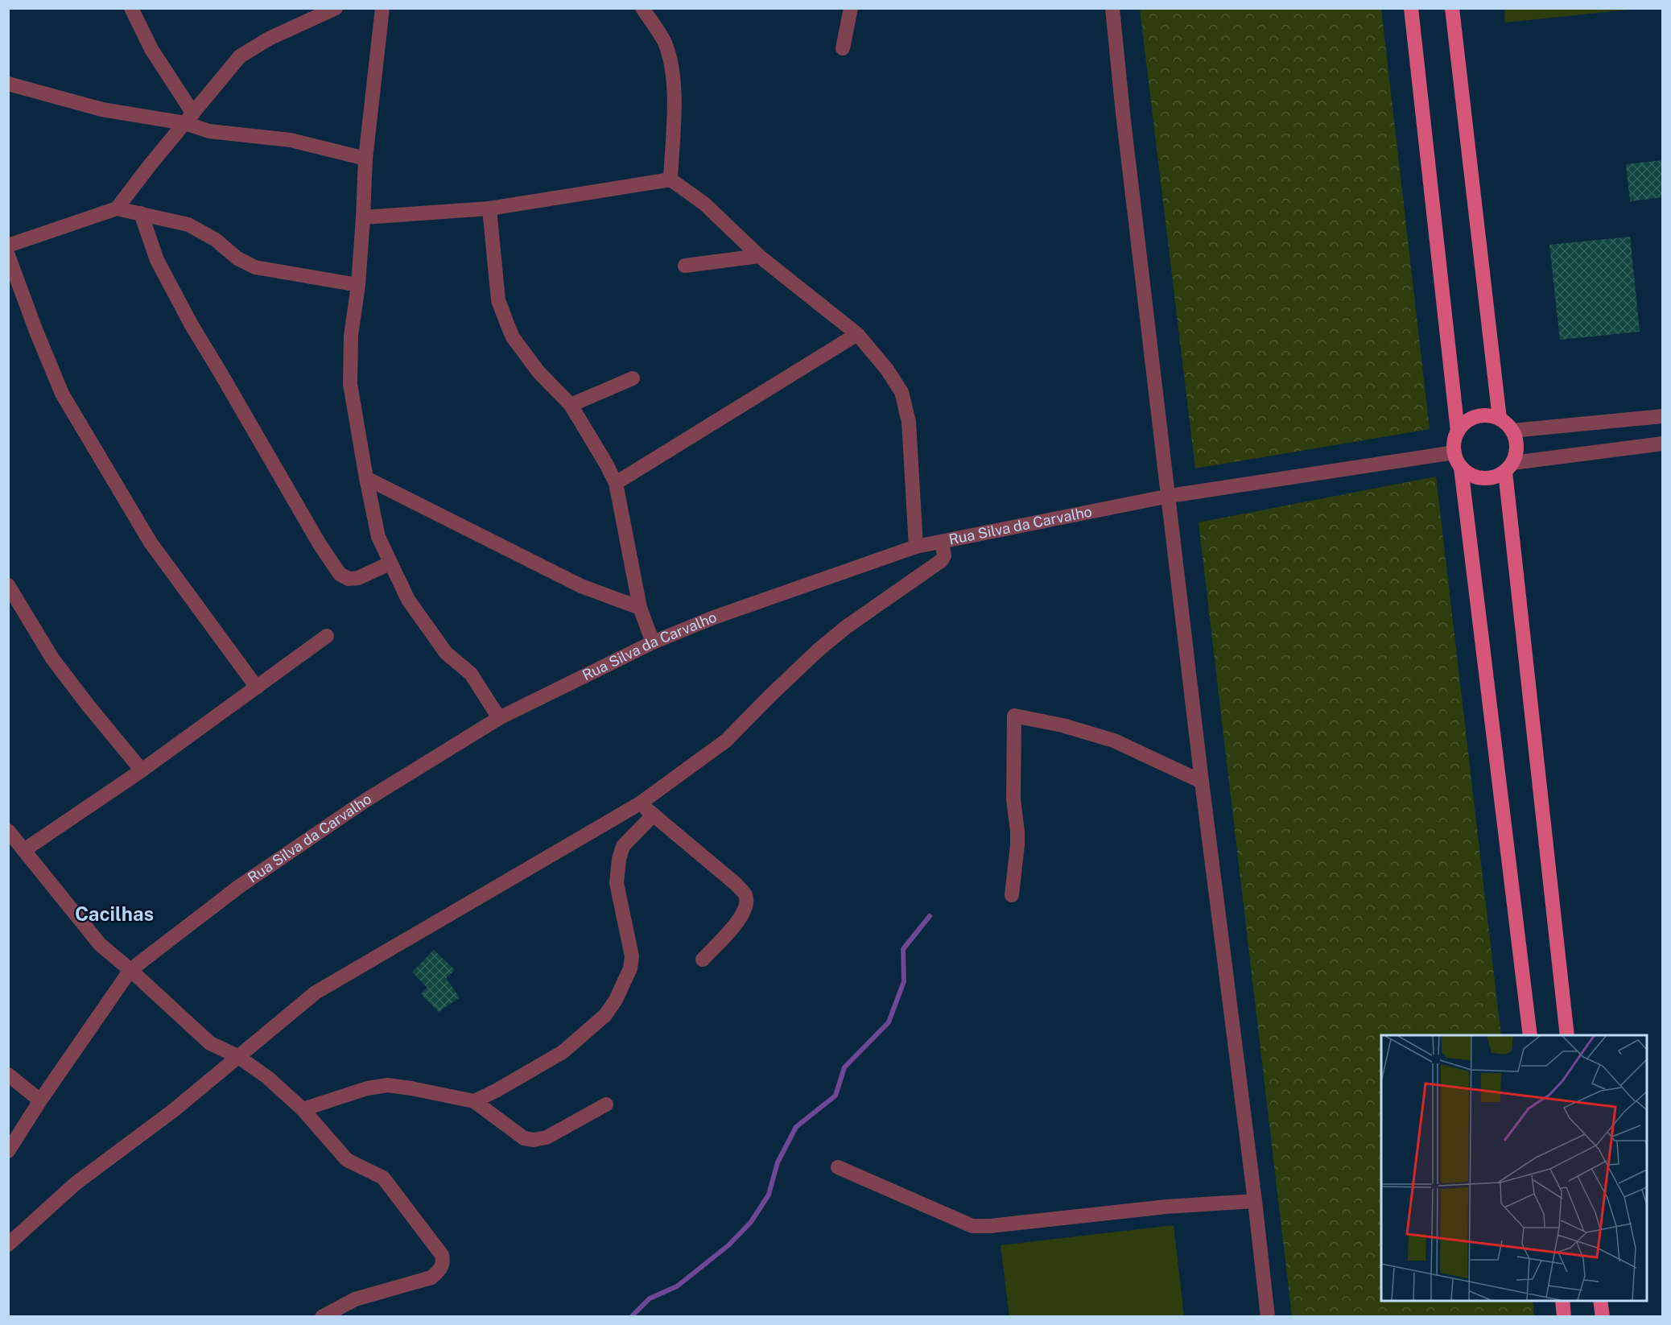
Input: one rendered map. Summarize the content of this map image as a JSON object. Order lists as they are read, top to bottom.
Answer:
{
  "streets": {
    "street": ["Rua Silva da Carvalho"]
  },
  "districts": ["Cacilhas"]
}
